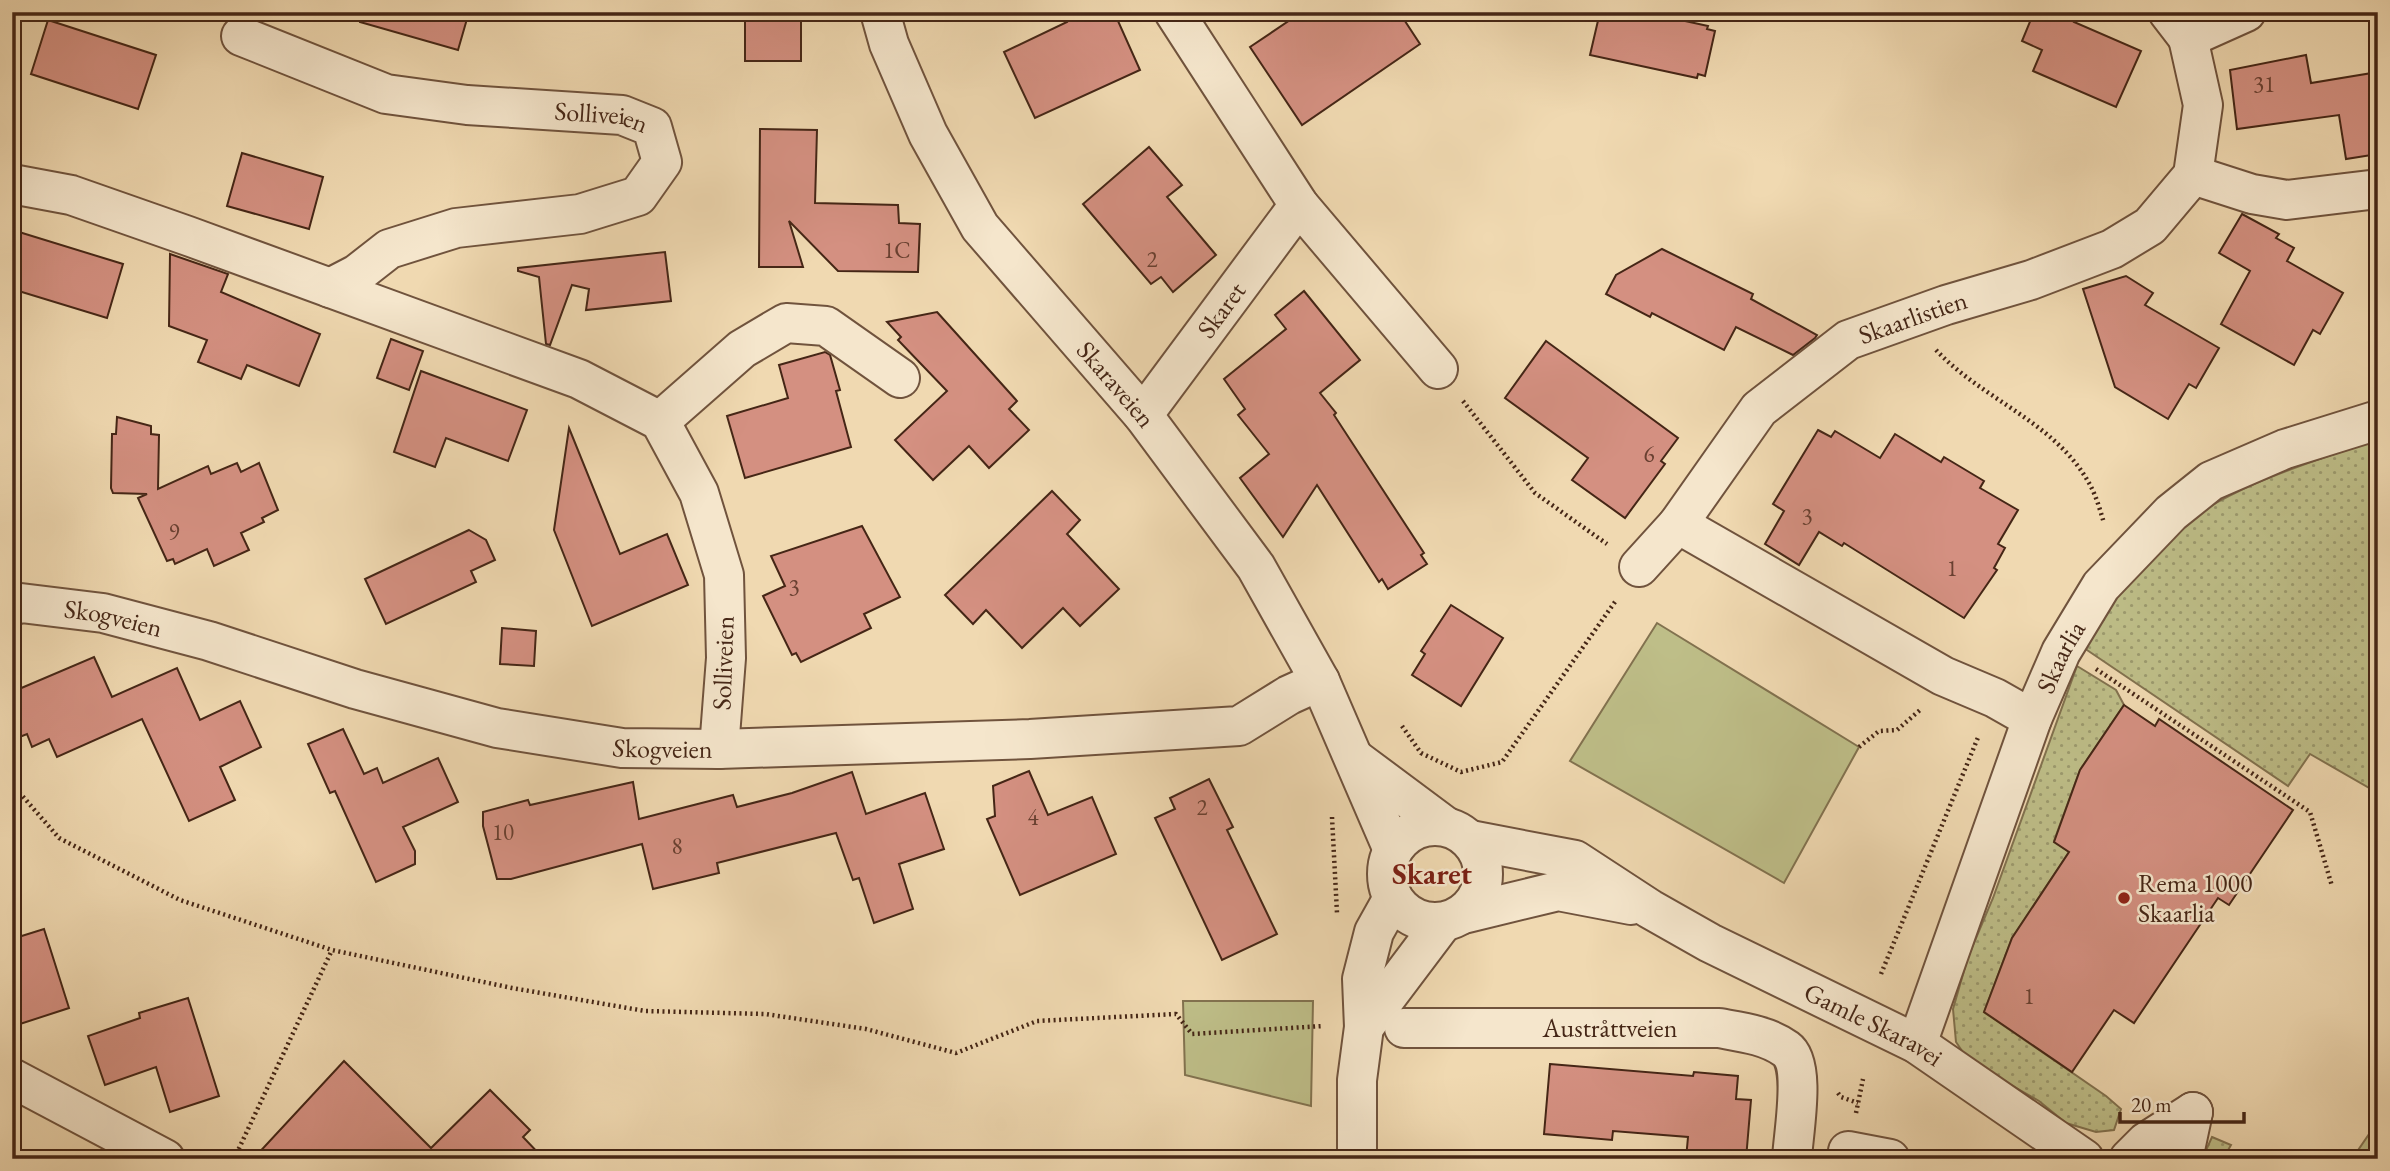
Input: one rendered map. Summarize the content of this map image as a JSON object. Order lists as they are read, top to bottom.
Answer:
{
  "streets": {
    "street": [
      "Solliveien",
      "Skaret",
      "Skaarlistien",
      "Skaraveien",
      "Skogveien",
      "Skaarlia",
      "Gamle Skaravei",
      "Austråttveien"
    ]
  },
  "crossings": [
    ["Solliveien", "Skogveien"],
    ["Skaret", "Skaraveien"],
    ["Skaraveien", "Skogveien"],
    ["Skaraveien", "Gamle Skaravei"],
    ["Skaarlia", "Gamle Skaravei"]
  ],
  "districts": ["Skaret"],
  "places": ["Rema 1000 Skaarlia"],
  "house_numbers": [
    "31",
    "1C",
    "2",
    "6",
    "3",
    "9",
    "1",
    "3",
    "2",
    "4",
    "10",
    "8",
    "1"
  ],
  "scale_bar": "20 m"
}
